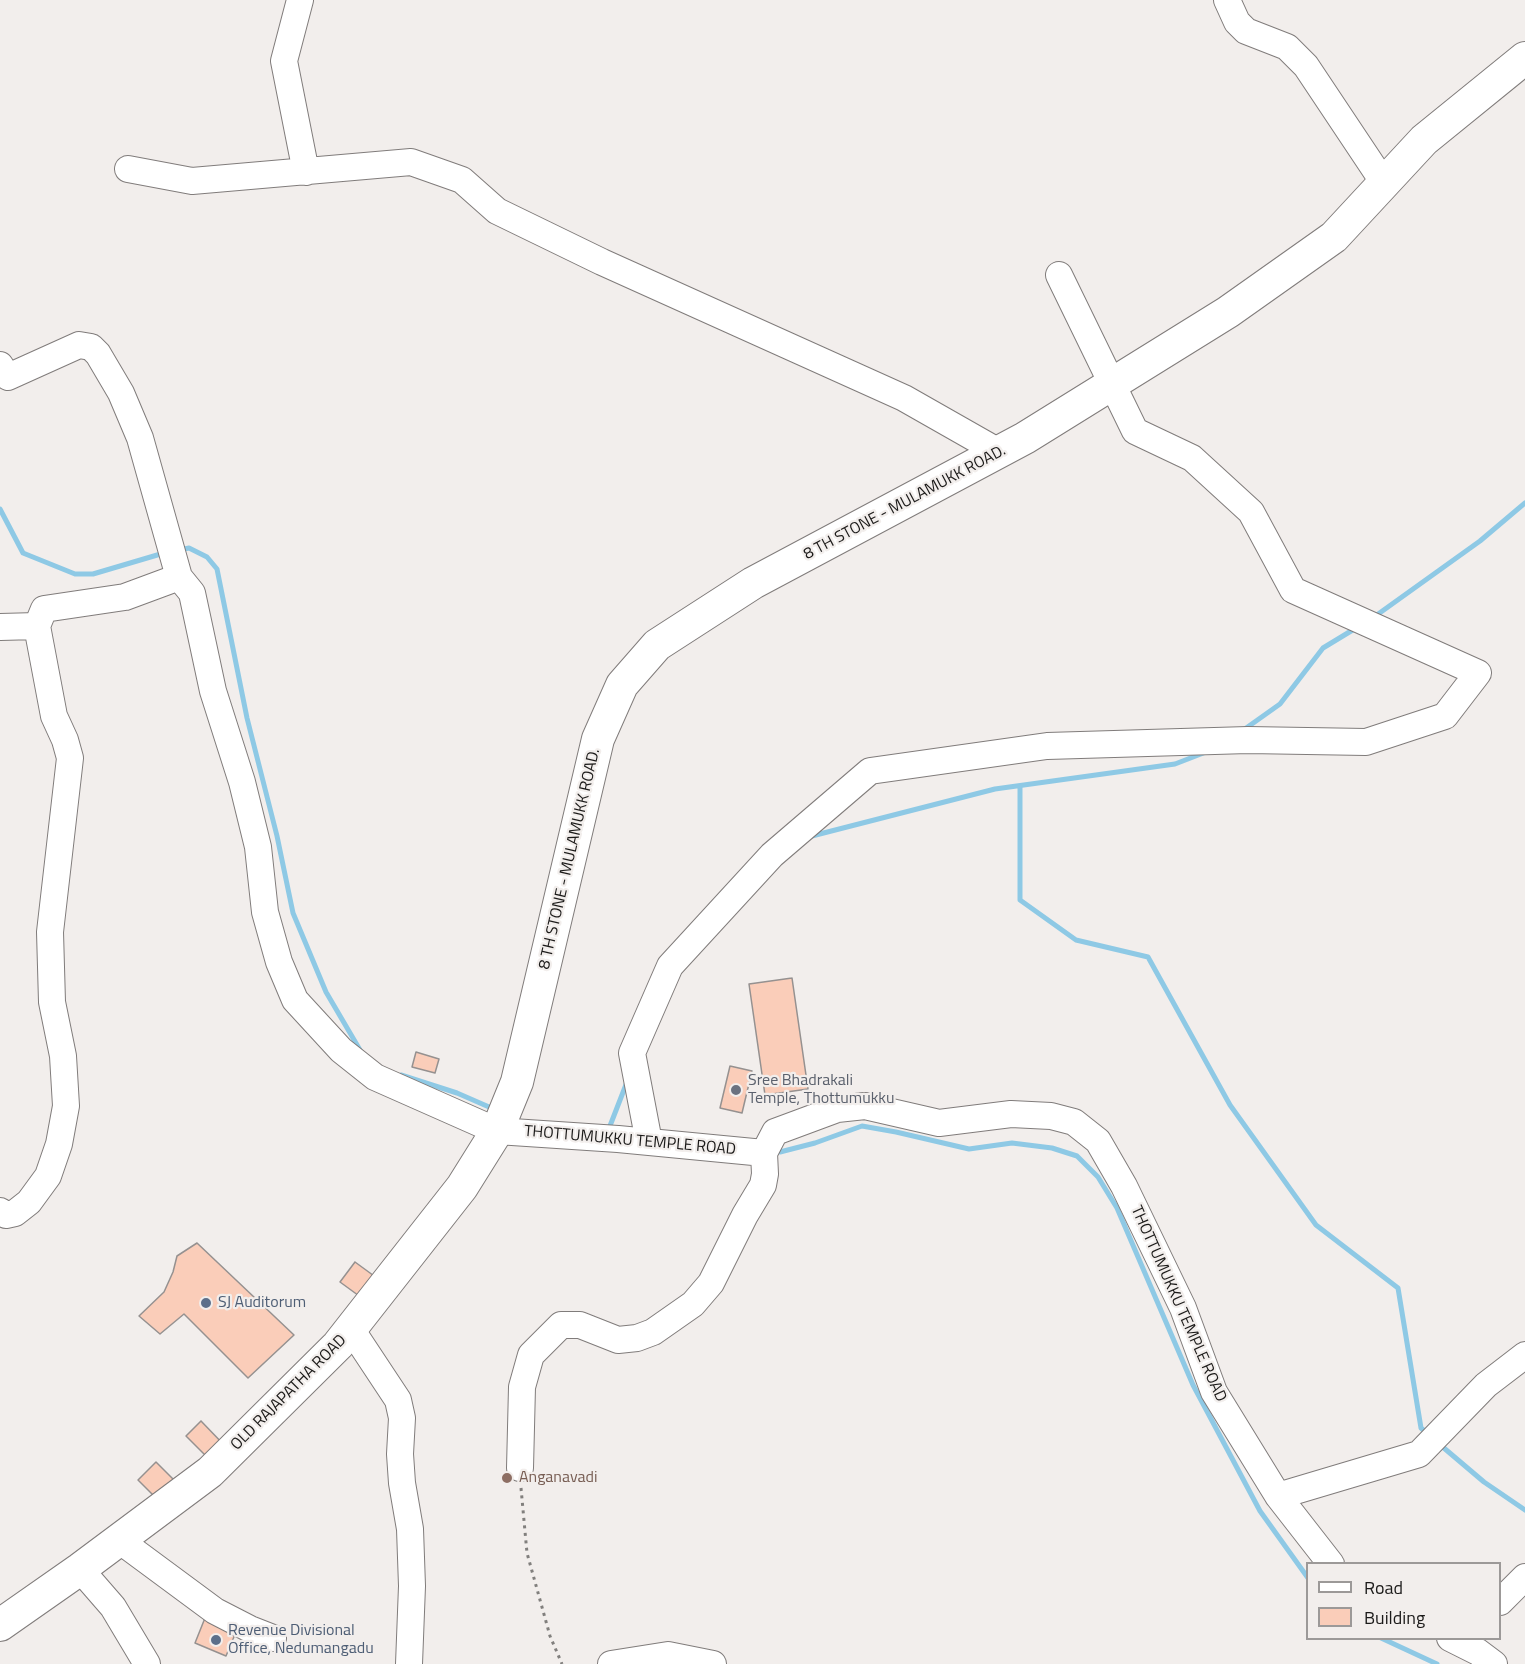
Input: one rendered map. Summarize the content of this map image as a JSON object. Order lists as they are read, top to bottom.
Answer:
{
  "streets": {
    "main road": ["8 TH STONE - MULAMUKK ROAD.", "OLD RAJAPATHA ROAD"],
    "street": ["THOTTUMUKKU TEMPLE ROAD"]
  },
  "crossings": [
    ["8 TH STONE - MULAMUKK ROAD.", "THOTTUMUKKU TEMPLE ROAD"],
    ["8 TH STONE - MULAMUKK ROAD.", "OLD RAJAPATHA ROAD"],
    ["THOTTUMUKKU TEMPLE ROAD", "OLD RAJAPATHA ROAD"]
  ],
  "places": [
    "Sree Bhadrakali Temple, Thottumukku",
    "SJ Auditorum",
    "Anganavadi",
    "Revenue Divisional Office, Nedumangadu"
  ],
  "legend": ["Road", "Building"]
}
